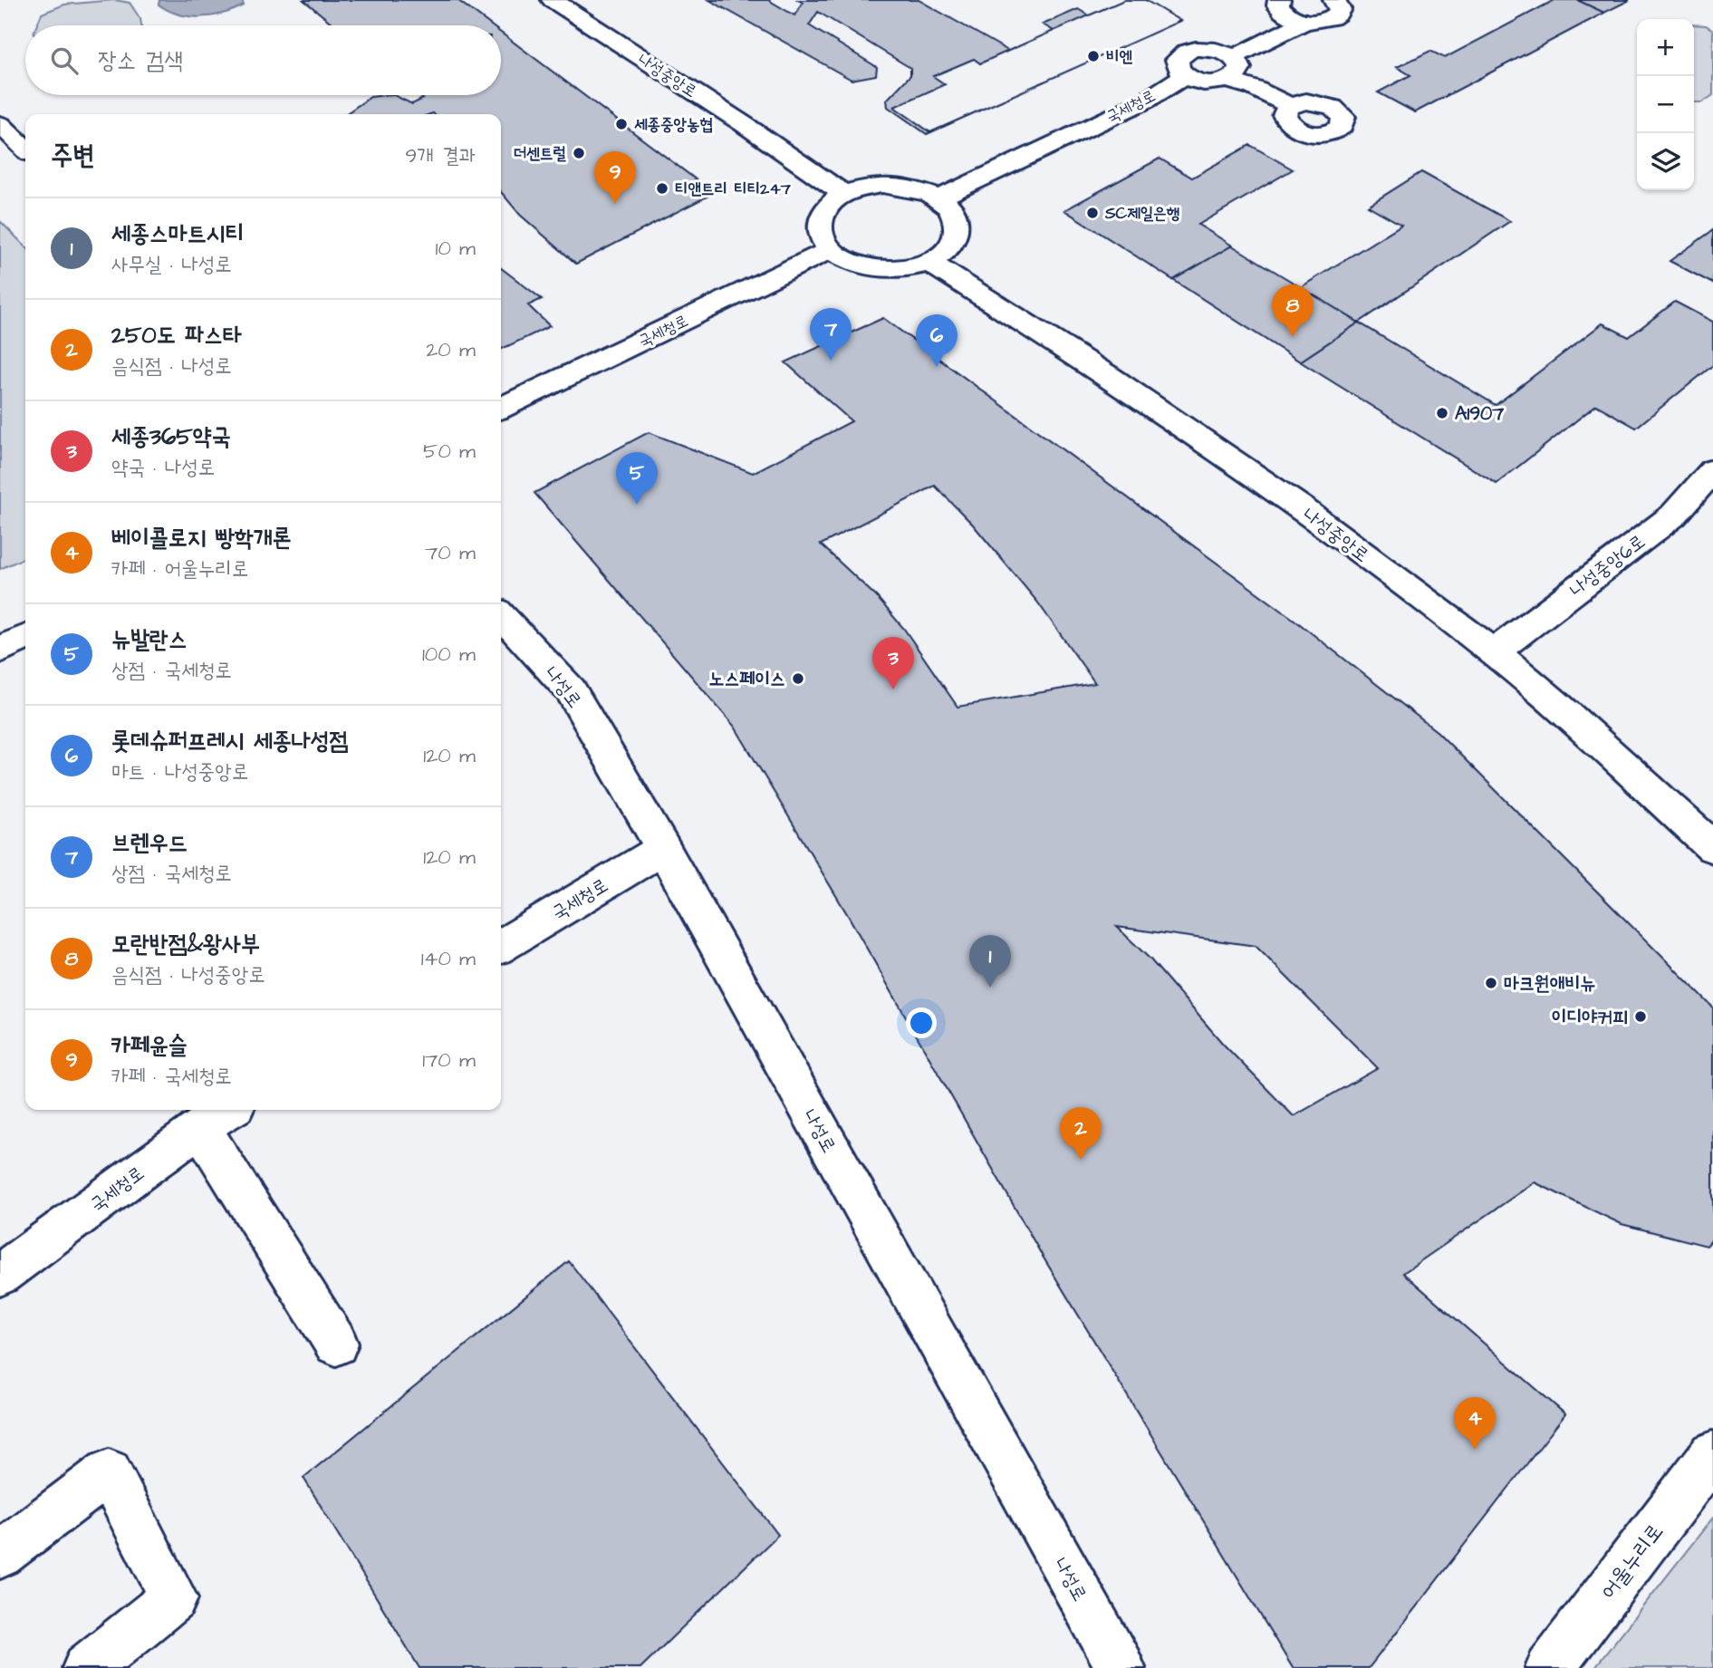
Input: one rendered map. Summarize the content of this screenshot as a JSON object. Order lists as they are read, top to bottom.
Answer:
{
  "streets": {
    "street": [
      "나성중앙로",
      "국세청로",
      "나성중앙6로",
      "나성로",
      "어울누리로"
    ]
  },
  "crossings": [
    ["나성중앙로", "국세청로"],
    ["나성중앙로", "나성중앙6로"],
    ["국세청로", "나성로"]
  ],
  "places": [
    "비엔",
    "세종중앙농협",
    "더센트럴",
    "티앤트리 티티247",
    "SC제일은행",
    "A1907",
    "노스페이스",
    "마크원애비뉴",
    "이디야커피"
  ],
  "page": {
    "map_buttons": ["+", "−"],
    "search": "장소 검색",
    "heading": ["주변", "9개 결과"],
    "pins": [
      "9",
      "8",
      "7",
      "6",
      "5",
      "3",
      "1",
      "2",
      "4"
    ],
    "list": [
      {
        "mark": "1",
        "name": "세종스마트시티",
        "note": "사무실 · 나성로",
        "value": "10 m"
      },
      {
        "mark": "2",
        "name": "250도 파스타",
        "note": "음식점 · 나성로",
        "value": "20 m"
      },
      {
        "mark": "3",
        "name": "세종365약국",
        "note": "약국 · 나성로",
        "value": "50 m"
      },
      {
        "mark": "4",
        "name": "베이콜로지 빵학개론",
        "note": "카페 · 어울누리로",
        "value": "70 m"
      },
      {
        "mark": "5",
        "name": "뉴발란스",
        "note": "상점 · 국세청로",
        "value": "100 m"
      },
      {
        "mark": "6",
        "name": "롯데슈퍼프레시 세종나성점",
        "note": "마트 · 나성중앙로",
        "value": "120 m"
      },
      {
        "mark": "7",
        "name": "브렌우드",
        "note": "상점 · 국세청로",
        "value": "120 m"
      },
      {
        "mark": "8",
        "name": "모란반점&왕사부",
        "note": "음식점 · 나성중앙로",
        "value": "140 m"
      },
      {
        "mark": "9",
        "name": "카페윤슬",
        "note": "카페 · 국세청로",
        "value": "170 m"
      }
    ]
  }
}
